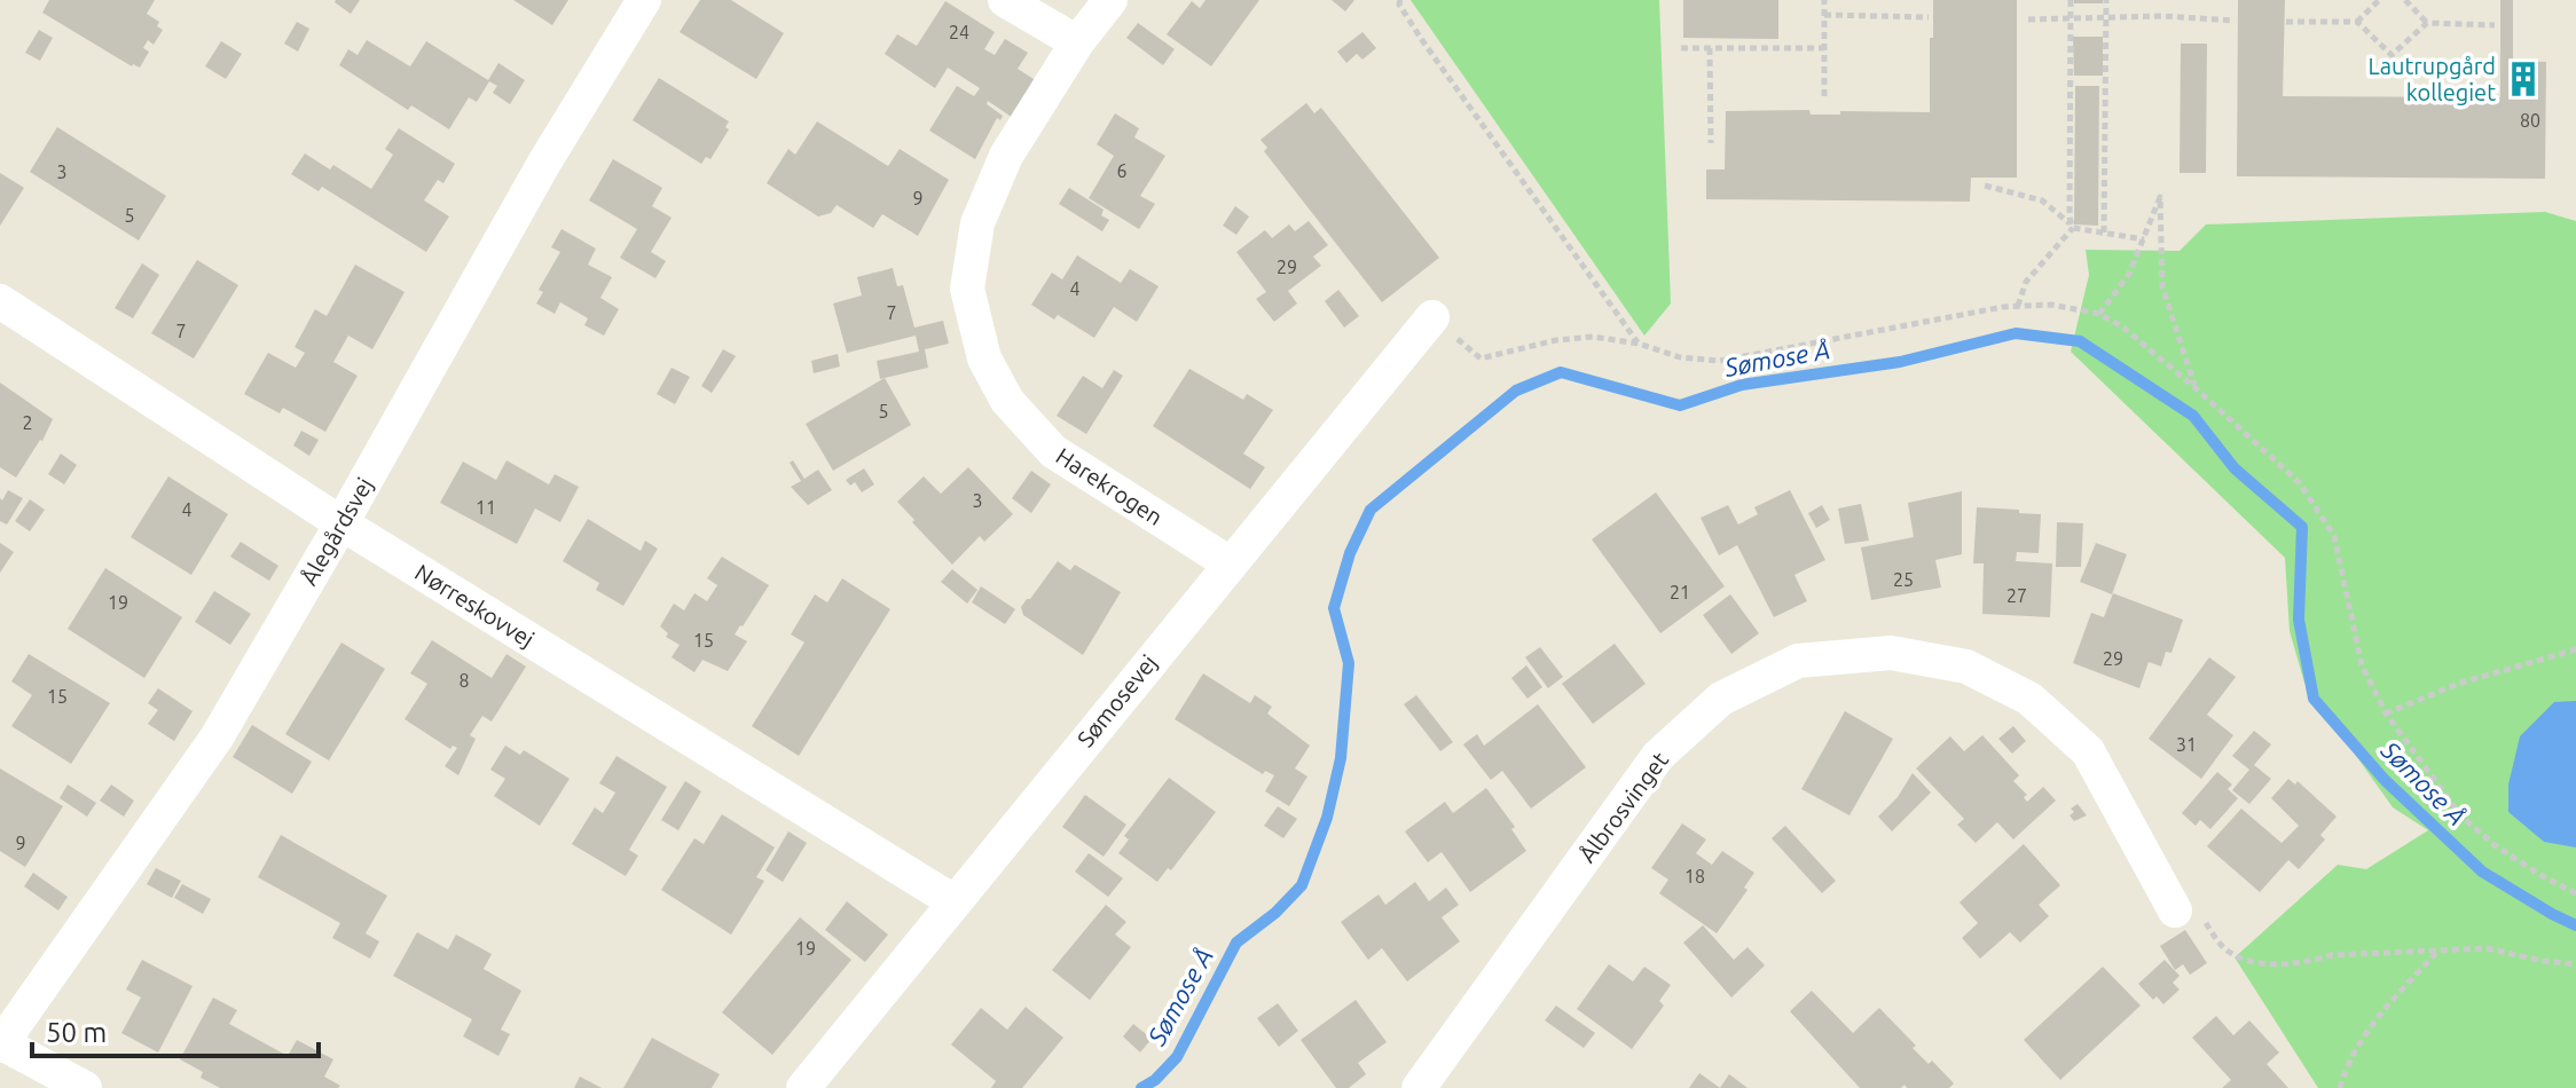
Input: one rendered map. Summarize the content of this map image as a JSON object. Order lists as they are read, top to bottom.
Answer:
{
  "streets": {
    "street": [
      "Harekrogen",
      "Ålegårdsvej",
      "Nørreskovvej",
      "Sømosevej",
      "Ålbrosvinget"
    ]
  },
  "crossings": [
    ["Harekrogen", "Sømosevej"],
    ["Ålegårdsvej", "Nørreskovvej"],
    ["Nørreskovvej", "Sømosevej"]
  ],
  "water": ["Sømose Å"],
  "places": {
    "building": ["Lautrupgård kollegiet"]
  },
  "house_numbers": [
    "24",
    "80",
    "6",
    "3",
    "9",
    "5",
    "29",
    "4",
    "7",
    "7",
    "5",
    "2",
    "3",
    "11",
    "4",
    "25",
    "21",
    "27",
    "19",
    "15",
    "29",
    "8",
    "15",
    "31",
    "9",
    "18",
    "19"
  ],
  "scale_bar": "50 m"
}
